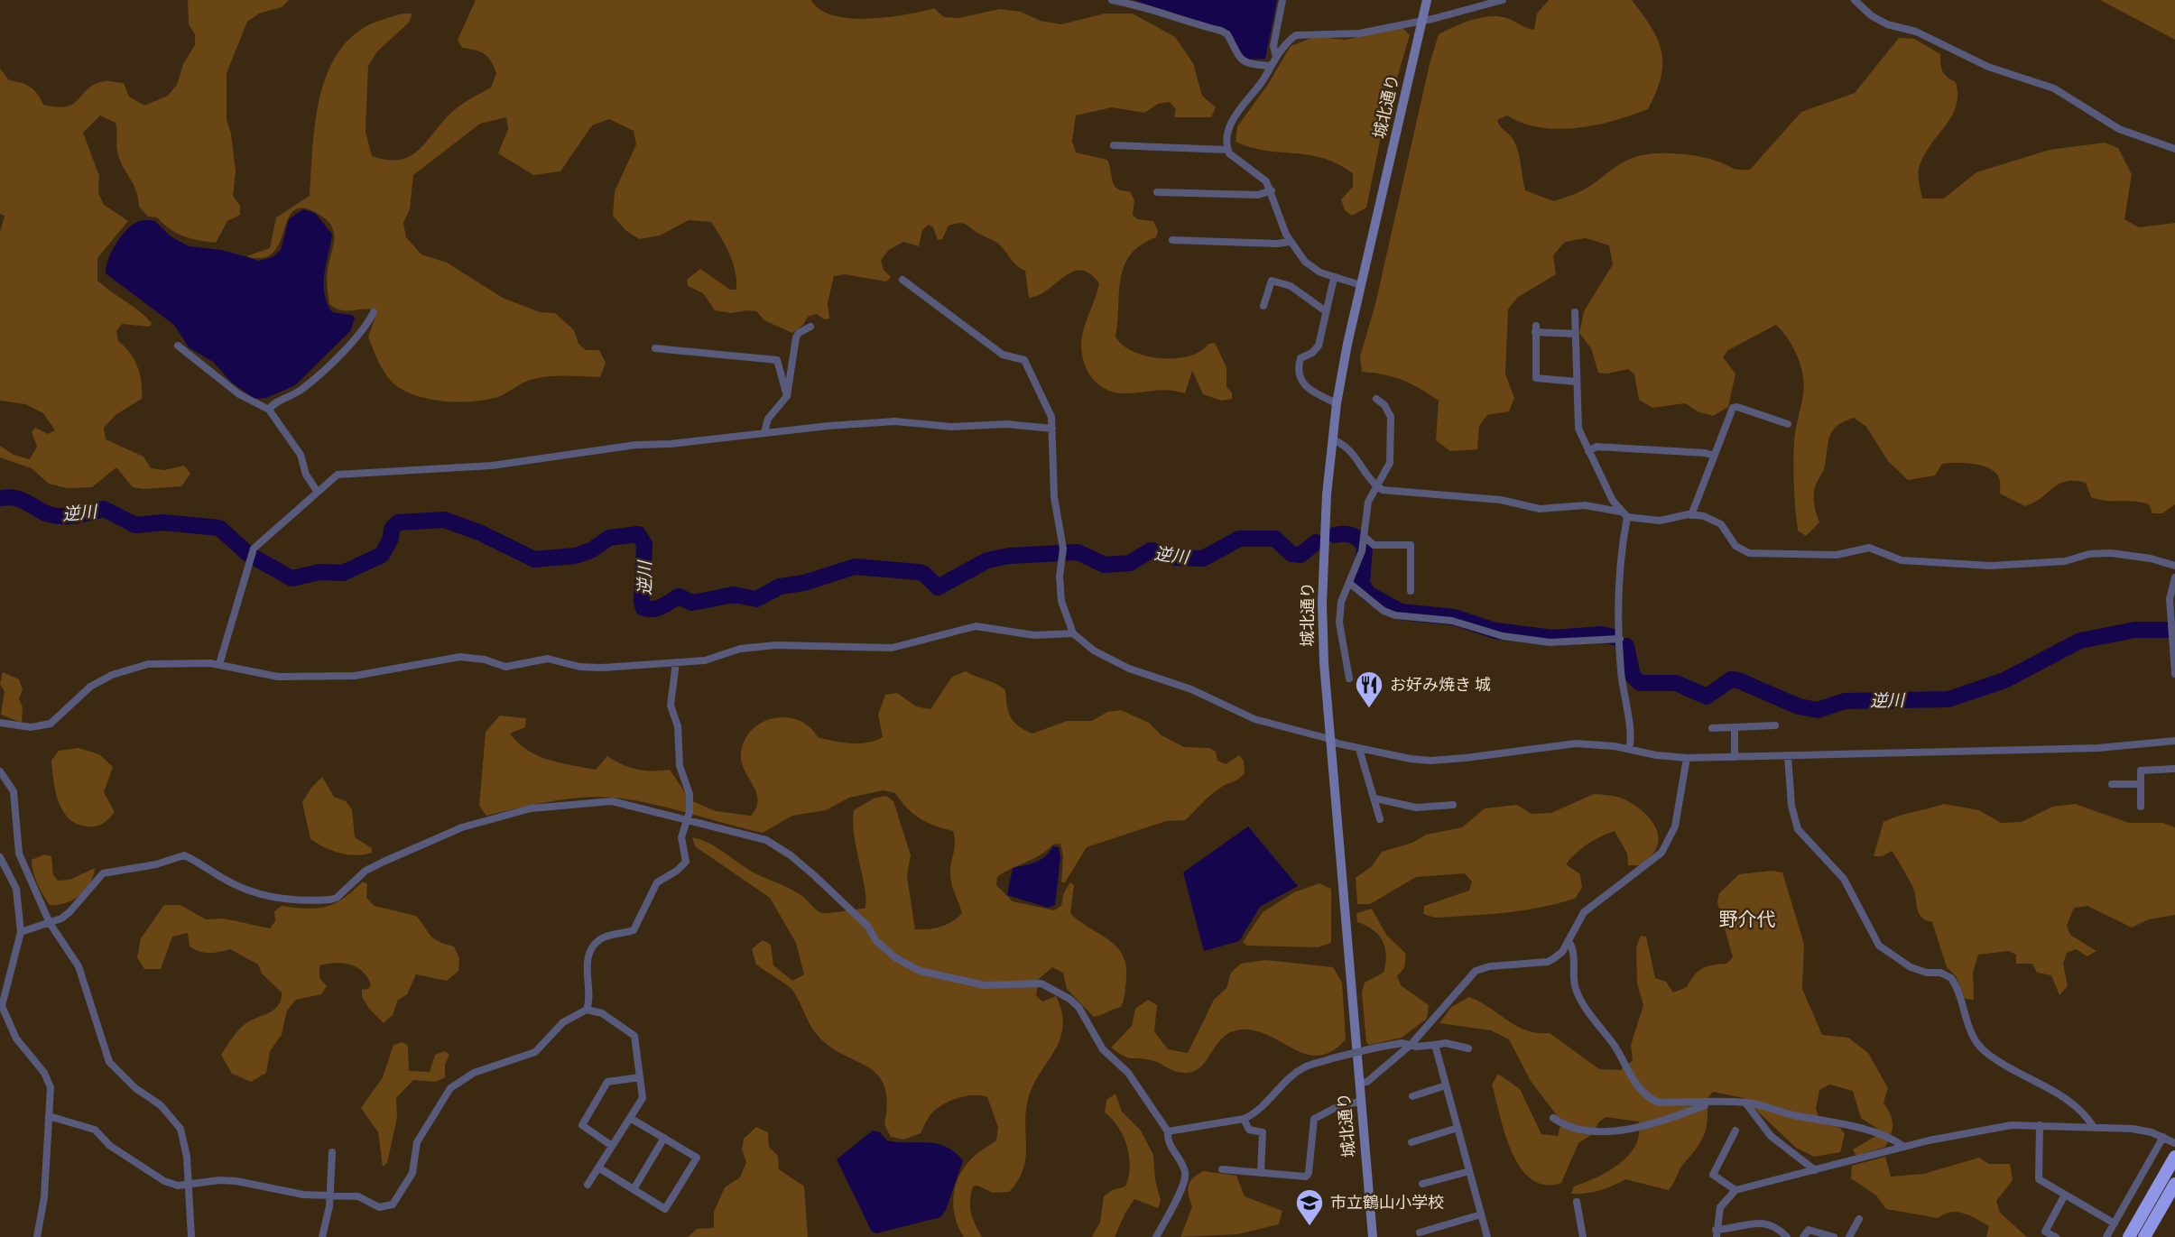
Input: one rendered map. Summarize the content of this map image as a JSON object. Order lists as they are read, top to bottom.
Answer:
{
  "streets": {
    "street": ["城北通り"]
  },
  "districts": ["野介代"],
  "water": ["逆川"],
  "places": {
    "restaurant": ["お好み焼き 城"],
    "school or university": ["市立鶴山小学校"]
  }
}
